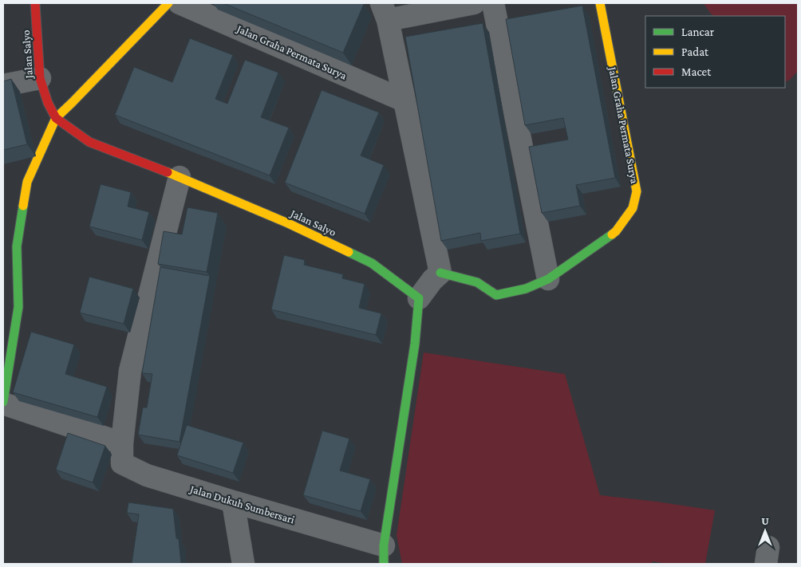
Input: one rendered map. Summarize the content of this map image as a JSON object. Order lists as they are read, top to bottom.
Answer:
{
  "streets": {
    "street": ["Jalan Graha Permata Surya", "Jalan Salyo", "Jalan Dukuh Sumbersari"]
  },
  "crossings": [
    ["Jalan Salyo", "Jalan Dukuh Sumbersari"]
  ],
  "legend": ["Lancar", "Padat", "Macet"],
  "north": "top"
}
